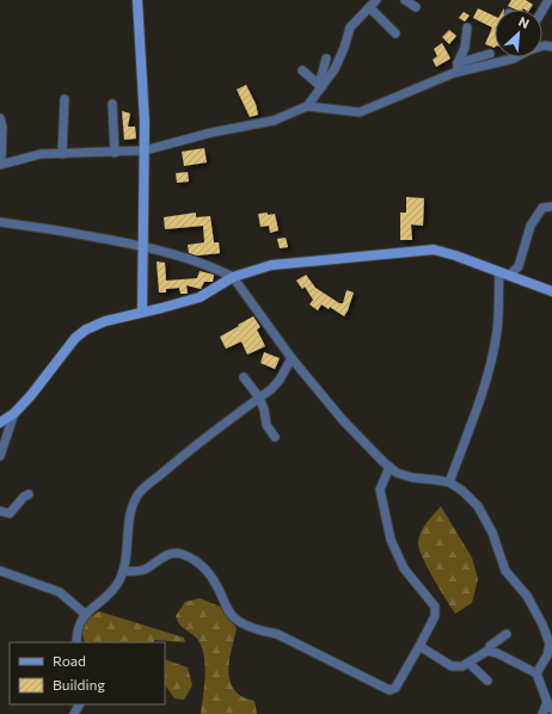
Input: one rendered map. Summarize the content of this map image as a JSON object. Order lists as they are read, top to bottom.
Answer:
{
  "legend": ["Road", "Building"],
  "north": "top right"
}
